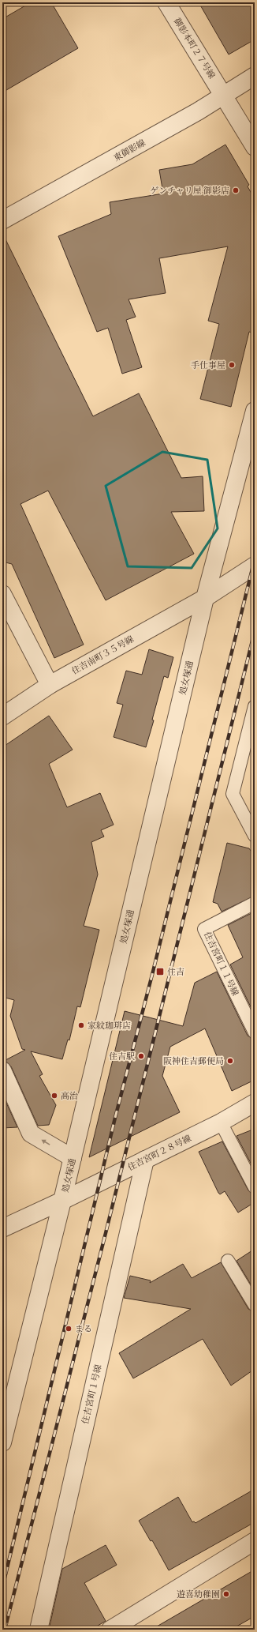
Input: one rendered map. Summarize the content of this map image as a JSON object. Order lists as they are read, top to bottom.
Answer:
{
  "streets": {
    "street": [
      "御影本町２７号線",
      "東御影線",
      "住吉南町３５号線",
      "処女塚通",
      "住吉宮町２８号線",
      "住吉宮町１号線"
    ],
    "lane": ["住吉宮町１１号線"]
  },
  "crossings": [
    ["御影本町２７号線", "東御影線"],
    ["住吉南町３５号線", "処女塚通"],
    ["処女塚通", "住吉宮町２８号線"],
    ["住吉宮町２８号線", "住吉宮町１号線"]
  ],
  "places": {
    "other": [
      "ゲンチャリ屋 御影店",
      "手仕事屋",
      "家紋珈琲店",
      "住吉駅",
      "阪神住吉郵便局",
      "高治",
      "まる",
      "遊喜幼稚園"
    ],
    "transit": ["住吉"]
  }
}
